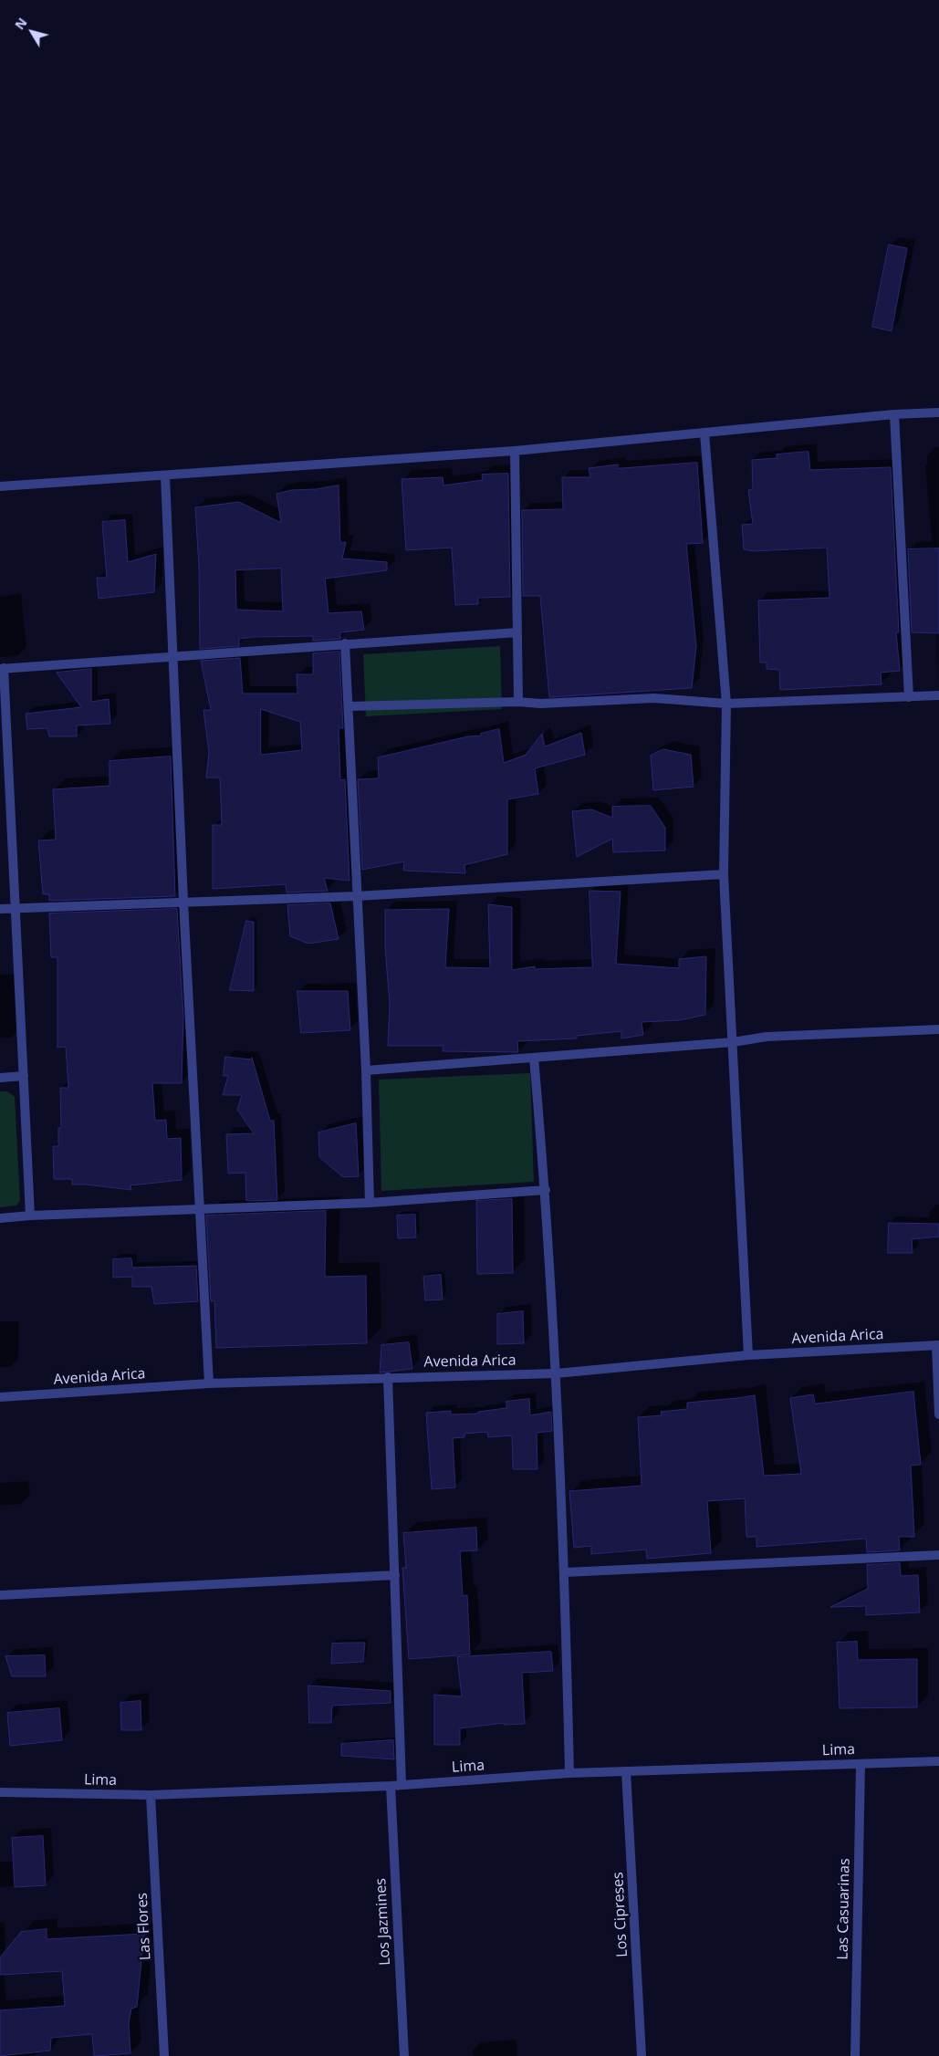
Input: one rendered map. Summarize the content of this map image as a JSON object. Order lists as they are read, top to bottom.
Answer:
{
  "streets": {
    "street": [
      "Avenida Arica",
      "Lima",
      "Las Casuarinas",
      "Los Cipreses",
      "Los Jazmines",
      "Las Flores"
    ]
  },
  "crossings": [
    ["Lima", "Las Casuarinas"],
    ["Lima", "Los Cipreses"],
    ["Lima", "Los Jazmines"],
    ["Lima", "Las Flores"]
  ],
  "north": "top left"
}
